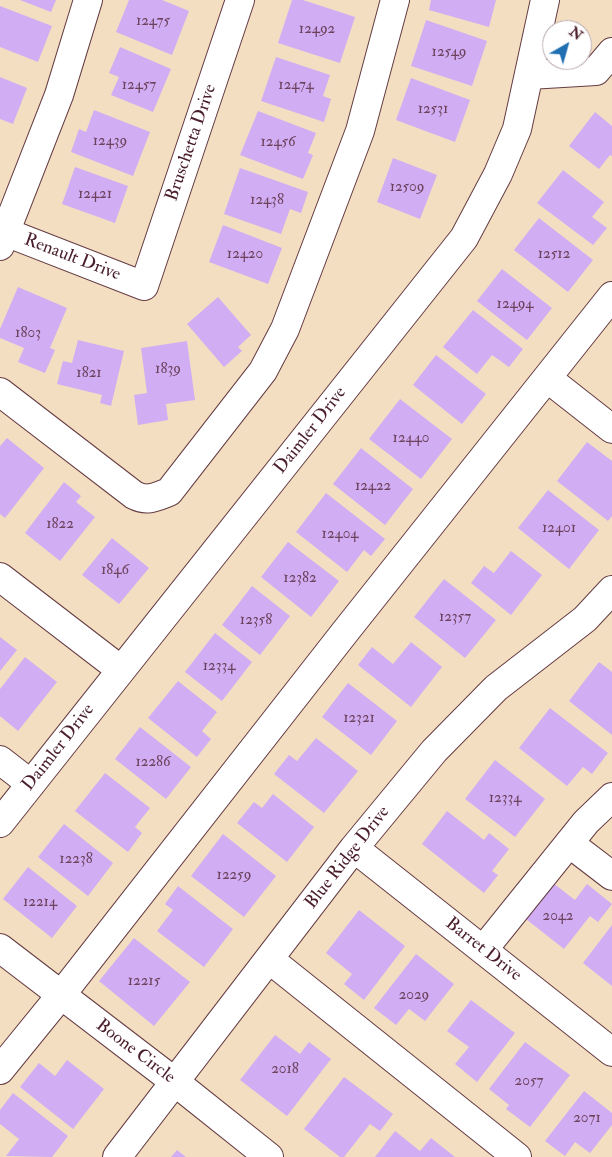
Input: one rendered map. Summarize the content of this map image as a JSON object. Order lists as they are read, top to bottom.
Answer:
{
  "streets": {
    "street": [
      "Bruschetta Drive",
      "Renault Drive",
      "Daimler Drive",
      "Blue Ridge Drive",
      "Barret Drive",
      "Boone Circle"
    ]
  },
  "crossings": [
    ["Bruschetta Drive", "Renault Drive"],
    ["Blue Ridge Drive", "Barret Drive"],
    ["Blue Ridge Drive", "Boone Circle"]
  ],
  "house_numbers": [
    "12475",
    "12492",
    "12549",
    "12457",
    "12474",
    "12531",
    "12439",
    "12456",
    "12509",
    "12421",
    "12438",
    "12420",
    "12512",
    "12494",
    "1803",
    "1839",
    "1821",
    "12440",
    "12422",
    "1822",
    "12401",
    "12404",
    "1846",
    "12382",
    "12357",
    "12358",
    "12334",
    "12321",
    "12286",
    "12334",
    "12238",
    "12259",
    "12214",
    "2042",
    "12215",
    "2029",
    "2018",
    "2057",
    "2071"
  ],
  "north": "top right"
}
